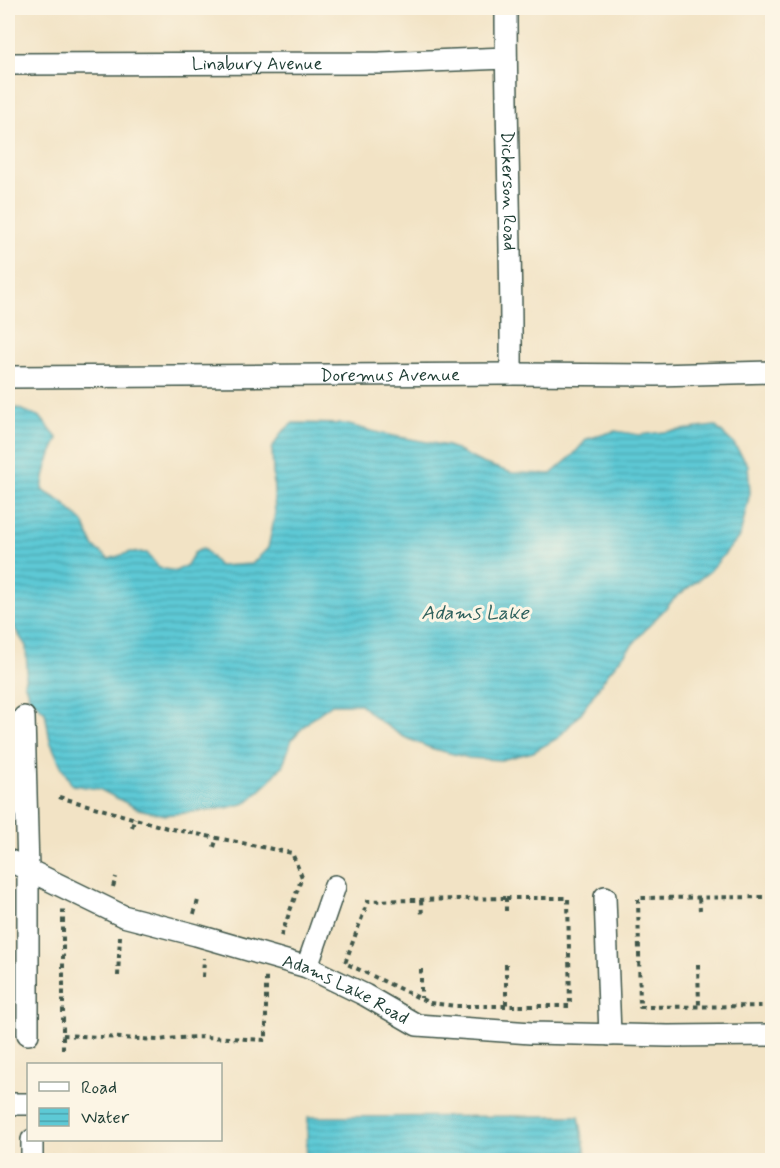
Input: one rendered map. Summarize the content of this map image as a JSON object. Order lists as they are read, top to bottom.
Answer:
{
  "streets": {
    "street": [
      "Linabury Avenue",
      "Dickerson Road",
      "Doremus Avenue",
      "Adams Lake Road"
    ]
  },
  "crossings": [
    ["Linabury Avenue", "Dickerson Road"],
    ["Dickerson Road", "Doremus Avenue"]
  ],
  "water": ["Adams Lake"],
  "legend": ["Road", "Water"]
}
